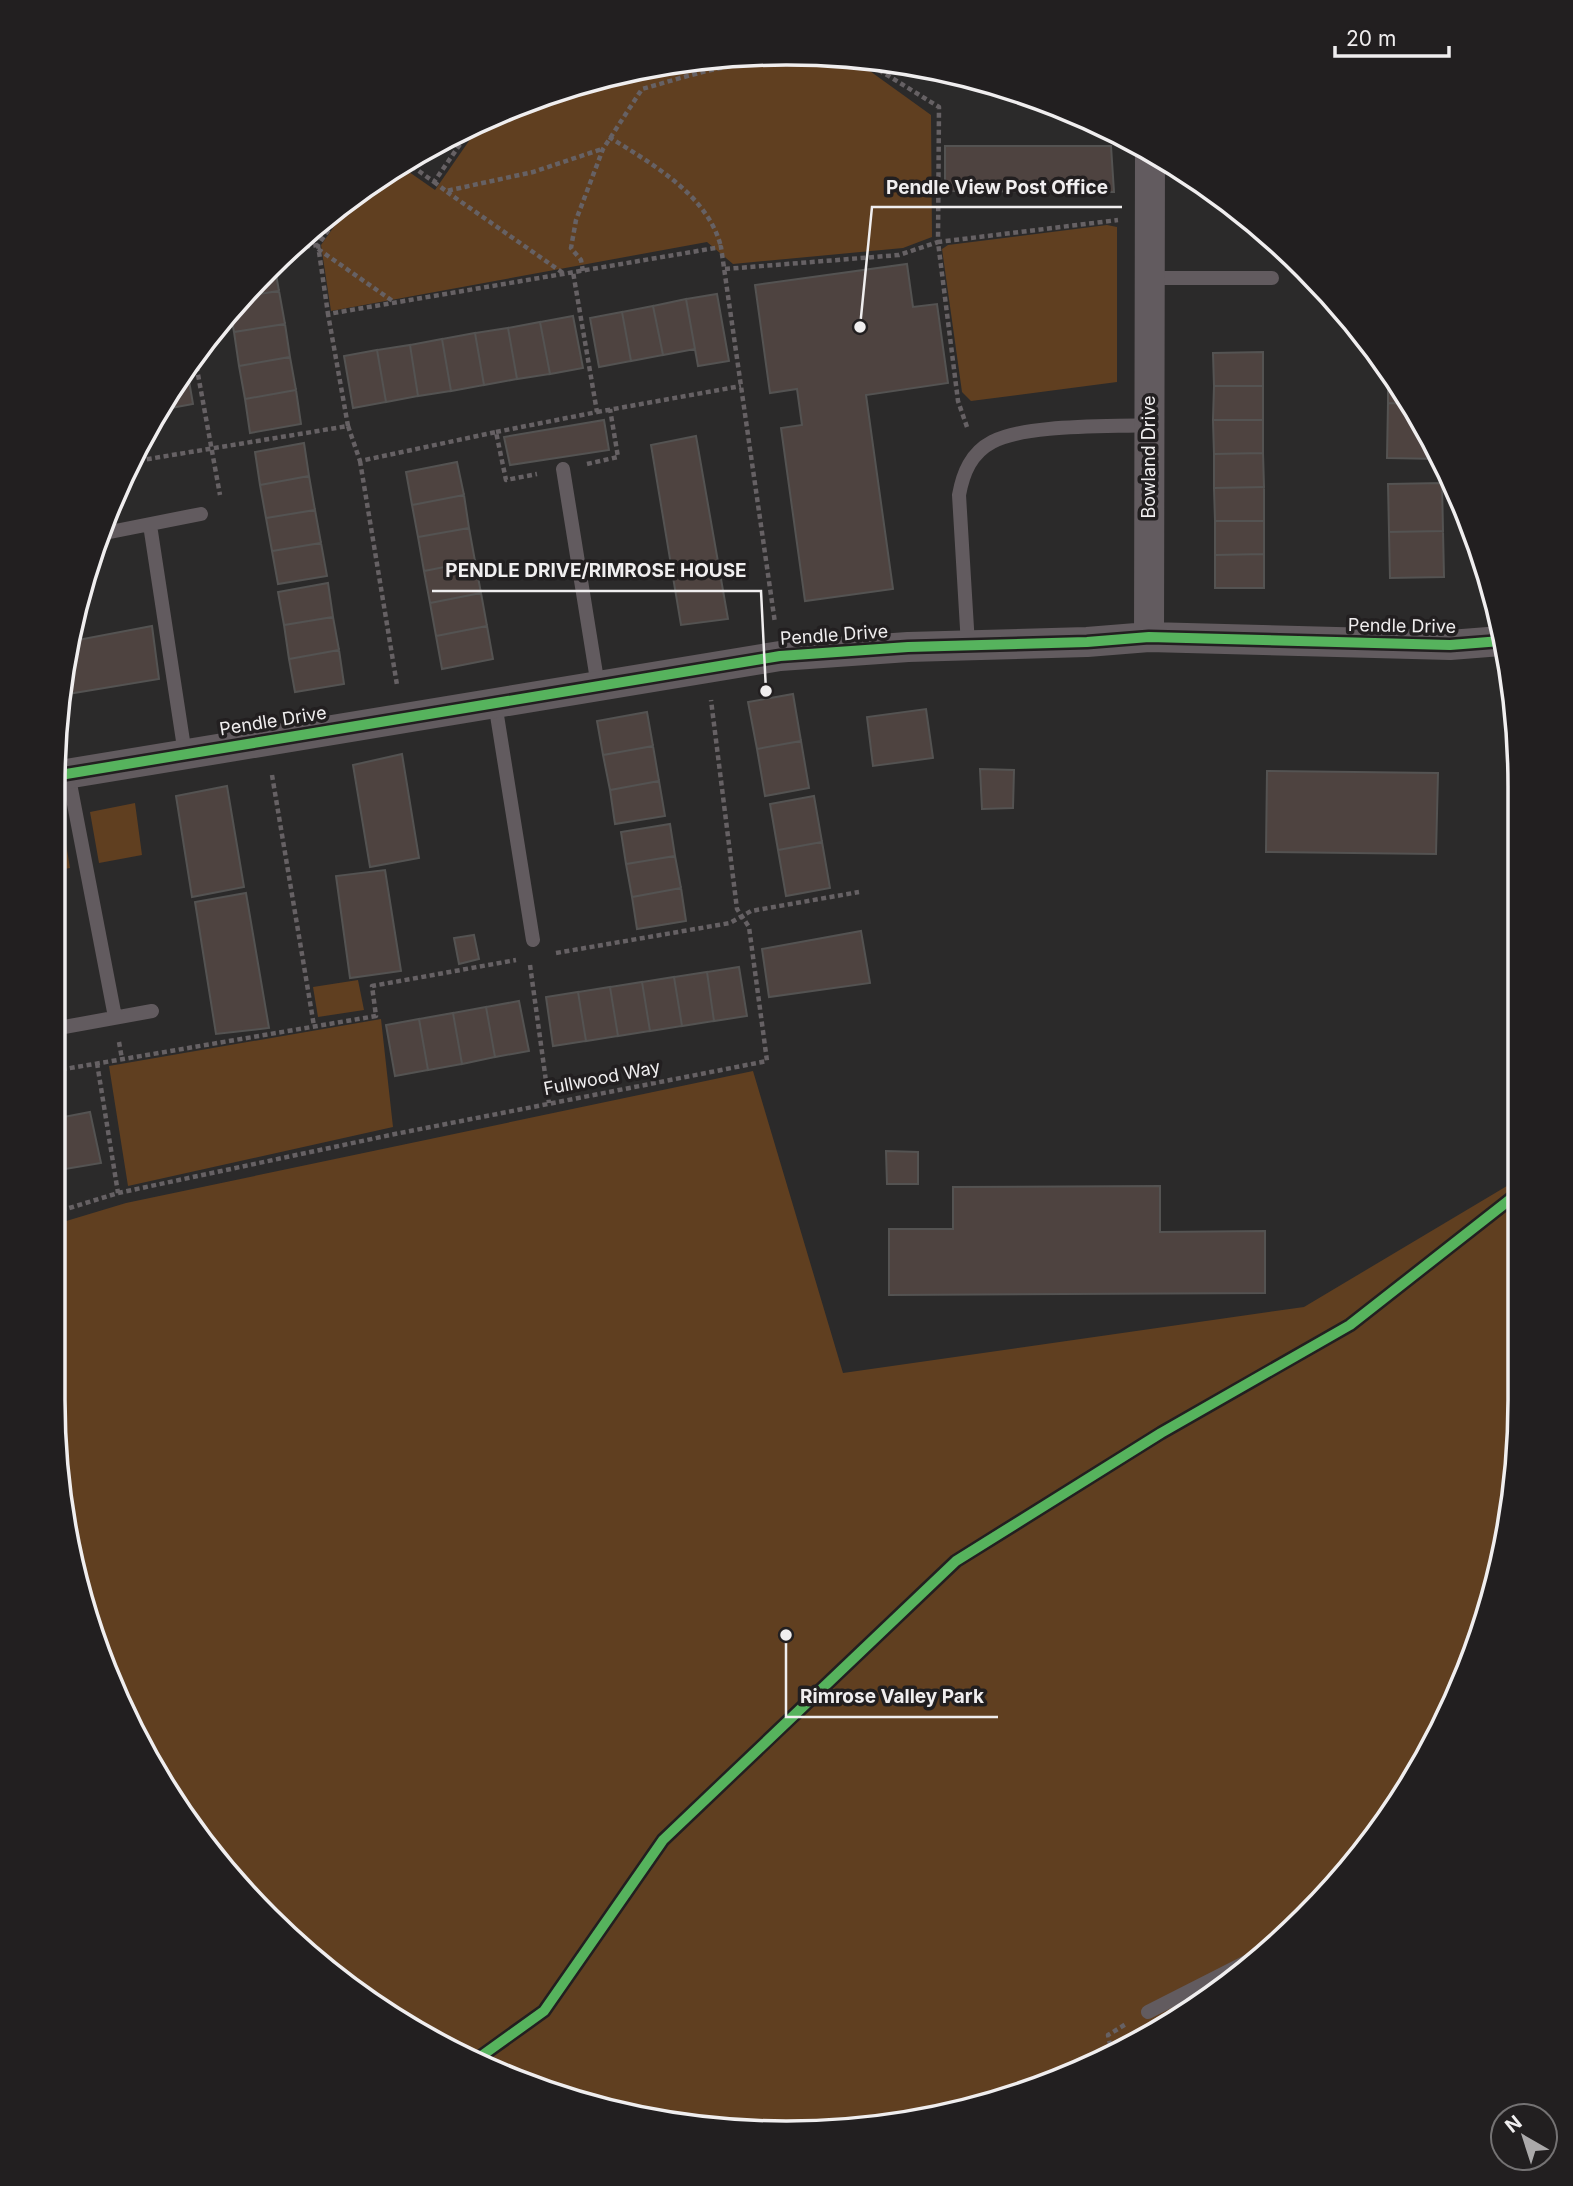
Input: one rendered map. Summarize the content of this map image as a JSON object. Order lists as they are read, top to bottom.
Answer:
{
  "streets": {
    "street": ["Bowland Drive", "Pendle Drive"],
    "path": ["Fullwood Way"]
  },
  "crossings": [
    ["Bowland Drive", "Pendle Drive"],
    ["Pendle Drive", "Fullwood Way"]
  ],
  "places": ["Pendle View Post Office", "PENDLE DRIVE/RIMROSE HOUSE", "Rimrose Valley Park"],
  "scale_bar": "20 m",
  "north": "top left"
}
